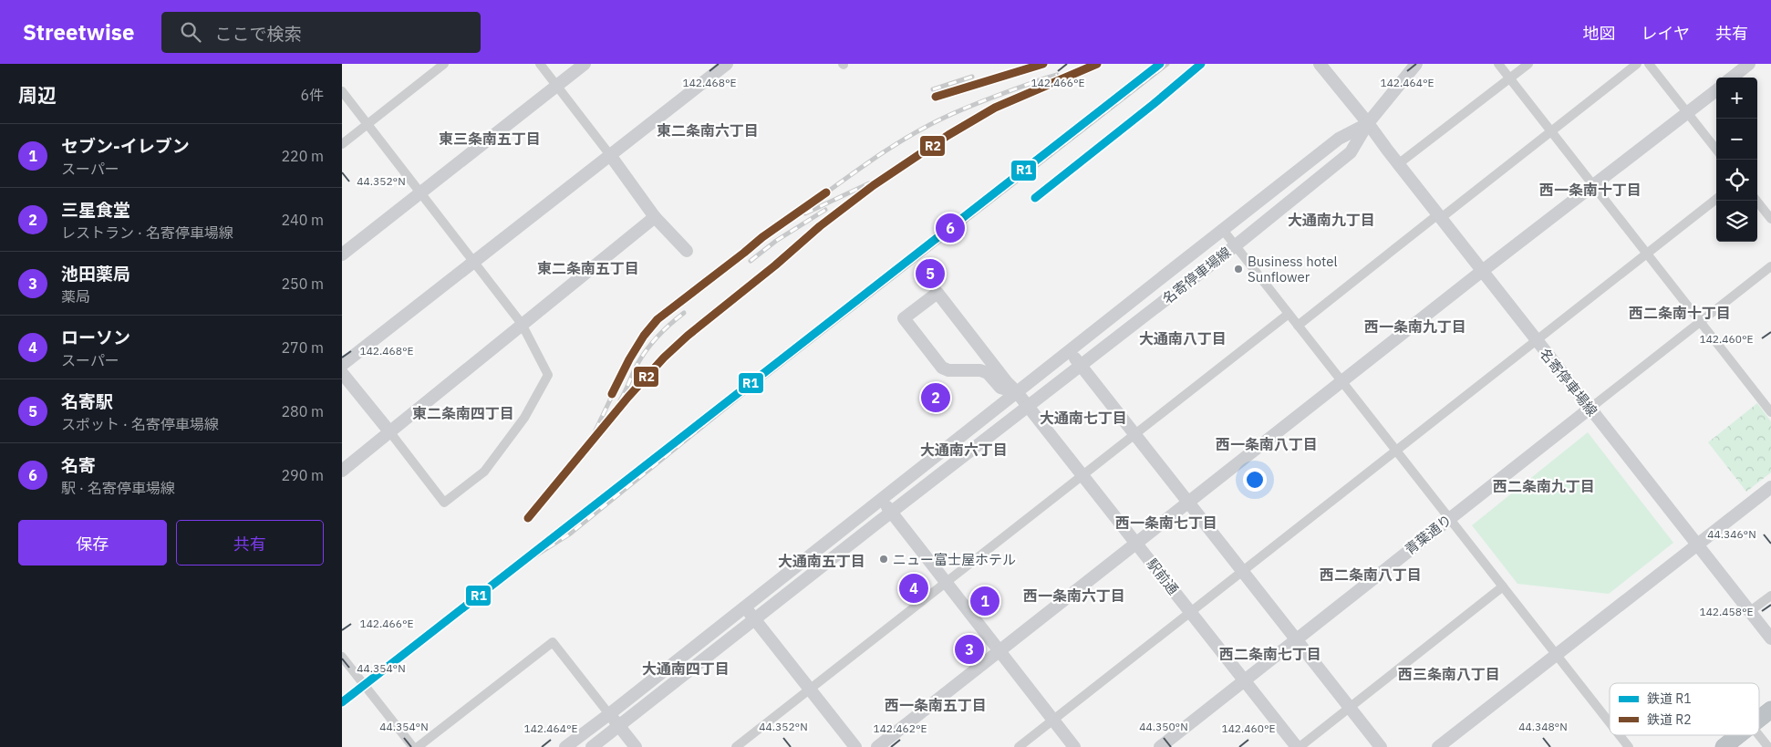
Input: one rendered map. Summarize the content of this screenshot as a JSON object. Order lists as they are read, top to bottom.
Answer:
{
  "streets": {
    "street": ["名寄停車場線", "青葉通り", "駅前通"]
  },
  "crossings": [
    ["名寄停車場線", "青葉通り"],
    ["名寄停車場線", "駅前通"],
    ["青葉通り", "駅前通"]
  ],
  "districts": [
    "東二条南六丁目",
    "東三条南五丁目",
    "西一条南十丁目",
    "大通南九丁目",
    "東二条南五丁目",
    "西二条南十丁目",
    "西一条南九丁目",
    "大通南八丁目",
    "東二条南四丁目",
    "大通南七丁目",
    "西一条南八丁目",
    "大通南六丁目",
    "西二条南九丁目",
    "西一条南七丁目",
    "大通南五丁目",
    "西二条南八丁目",
    "西一条南六丁目",
    "西二条南七丁目",
    "大通南四丁目",
    "西三条南八丁目",
    "西一条南五丁目"
  ],
  "places": ["Business hotel Sunflower", "ニュー富士屋ホテル"],
  "lines": ["rail line R1", "rail line R2"],
  "legend": ["鉄道 R1", "鉄道 R2"],
  "page": {
    "header": "Streetwise",
    "search": "ここで検索",
    "nav": ["地図", "レイヤ", "共有"],
    "heading": ["周辺", "6件"],
    "map_buttons": ["+", "−"],
    "list": [
      {
        "mark": "1",
        "name": "セブン-イレブン",
        "note": "スーパー",
        "value": "220 m"
      },
      {
        "mark": "2",
        "name": "三星食堂",
        "note": "レストラン · 名寄停車場線",
        "value": "240 m"
      },
      {
        "mark": "3",
        "name": "池田薬局",
        "note": "薬局",
        "value": "250 m"
      },
      {
        "mark": "4",
        "name": "ローソン",
        "note": "スーパー",
        "value": "270 m"
      },
      {
        "mark": "5",
        "name": "名寄駅",
        "note": "スポット · 名寄停車場線",
        "value": "280 m"
      },
      {
        "mark": "6",
        "name": "名寄",
        "note": "駅 · 名寄停車場線",
        "value": "290 m"
      }
    ],
    "pins": [
      "6",
      "5",
      "2",
      "4",
      "1",
      "3"
    ],
    "buttons": ["保存", "共有"]
  },
  "coordinates": [
    "142.468°E",
    "142.466°E",
    "142.464°E",
    "44.352°N",
    "142.460°E",
    "44.346°N",
    "142.458°E",
    "44.354°N",
    "44.350°N",
    "44.348°N",
    "142.462°E"
  ]
}
